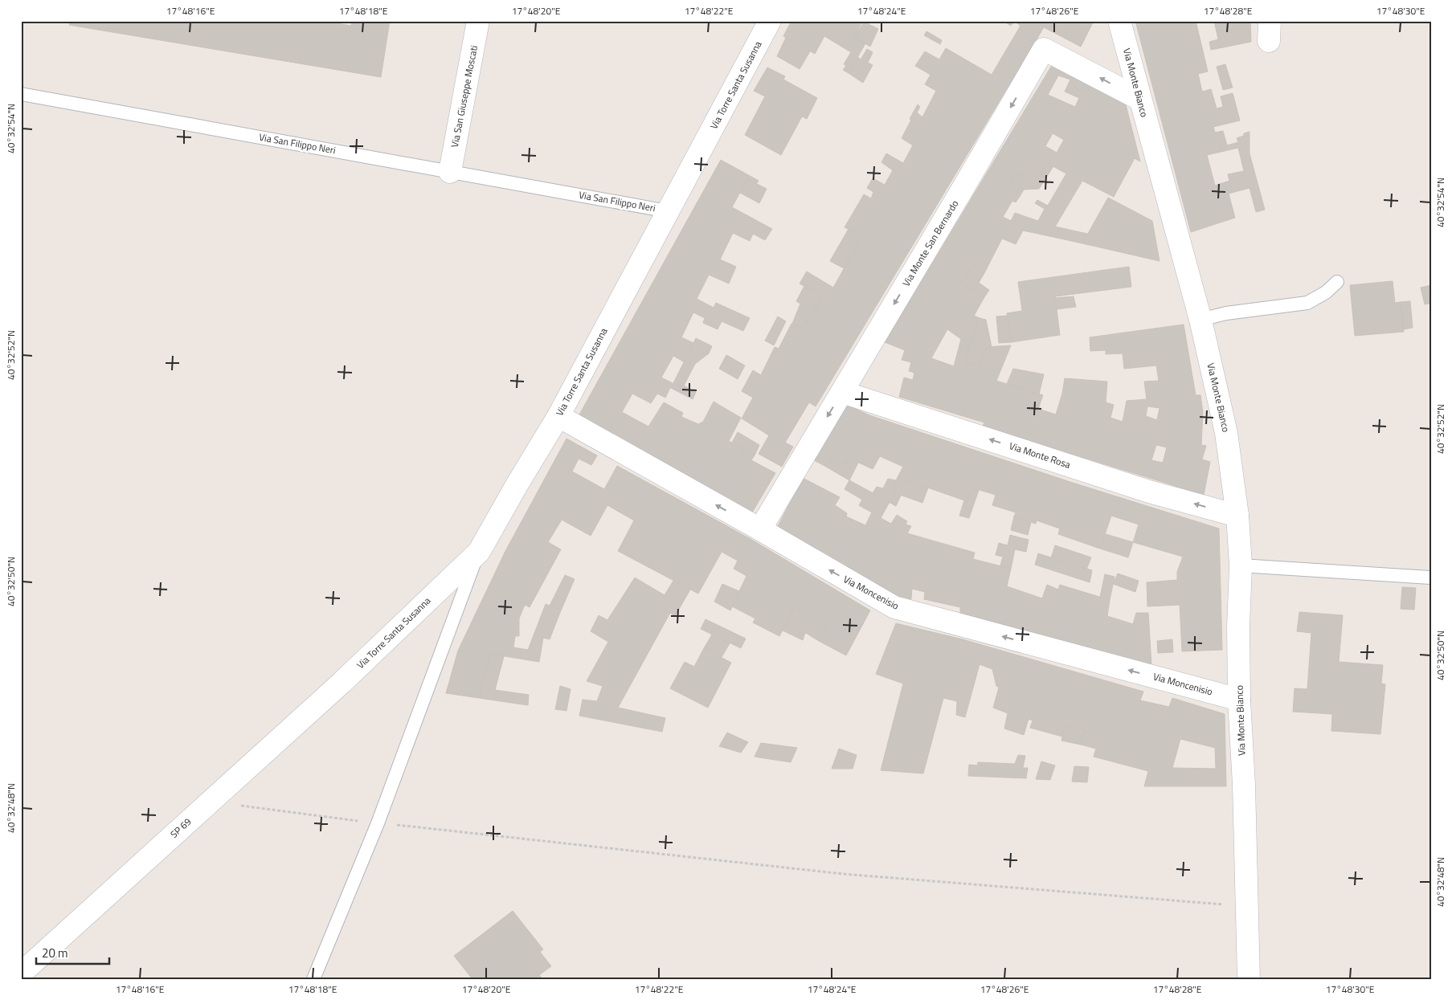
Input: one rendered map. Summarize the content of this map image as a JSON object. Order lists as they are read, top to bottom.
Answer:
{
  "streets": {
    "street": [
      "Via Monte Bianco",
      "Via Torre Santa Susanna",
      "Via San Giuseppe Moscati",
      "Via Monte San Bernardo",
      "Via Monte Rosa",
      "Via Moncenisio",
      "SP 69"
    ],
    "lane": ["Via San Filippo Neri"]
  },
  "crossings": [
    ["Via Monte Bianco", "Via Monte San Bernardo"],
    ["Via Monte Bianco", "Via Monte Rosa"],
    ["Via Monte Bianco", "Via Moncenisio"],
    ["Via Torre Santa Susanna", "Via San Filippo Neri"],
    ["Via Torre Santa Susanna", "Via Moncenisio"],
    ["Via Torre Santa Susanna", "SP 69"],
    ["Via San Giuseppe Moscati", "Via San Filippo Neri"],
    ["Via Monte San Bernardo", "Via Monte Rosa"],
    ["Via Monte San Bernardo", "Via Moncenisio"]
  ],
  "one_way": ["Via Monte San Bernardo", "Via Monte Rosa", "Via Moncenisio"],
  "scale_bar": "20 m",
  "coordinates": [
    "17°48'16\"E",
    "17°48'18\"E",
    "17°48'20\"E",
    "17°48'22\"E",
    "17°48'24\"E",
    "17°48'26\"E",
    "17°48'28\"E",
    "17°48'30\"E",
    "40°32'54\"N",
    "40°32'52\"N",
    "40°32'50\"N",
    "40°32'48\"N"
  ]
}
